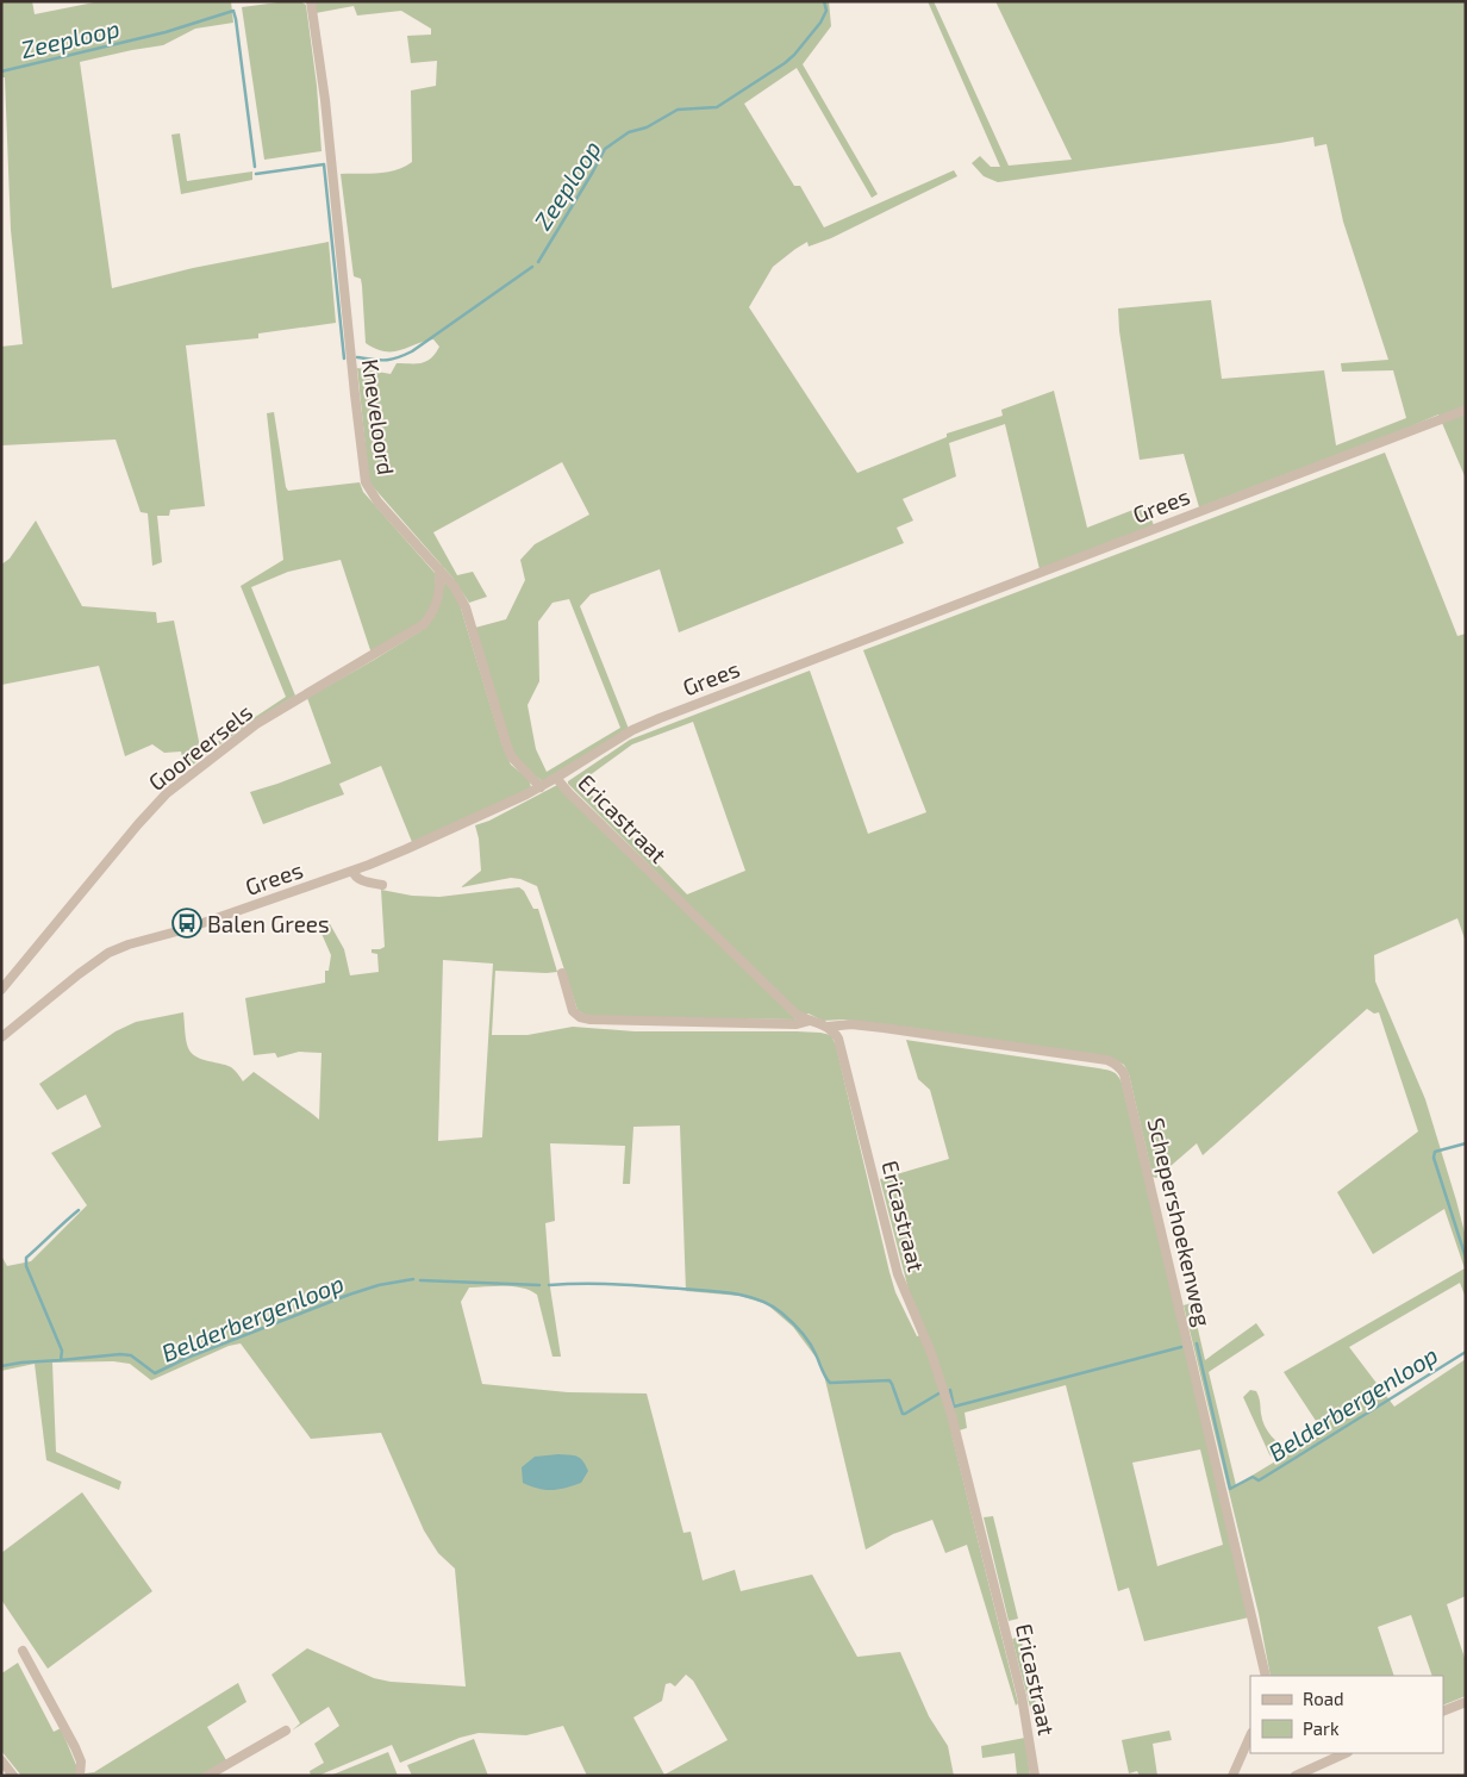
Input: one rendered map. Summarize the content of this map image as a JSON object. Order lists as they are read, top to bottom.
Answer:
{
  "streets": {
    "street": [
      "Kneveloord",
      "Grees",
      "Gooreersels",
      "Ericastraat",
      "Schepershoekenweg"
    ]
  },
  "crossings": [
    ["Kneveloord", "Grees"],
    ["Kneveloord", "Gooreersels"],
    ["Grees", "Ericastraat"],
    ["Ericastraat", "Schepershoekenweg"]
  ],
  "water": ["Zeeploop", "Belderbergenloop"],
  "places": {
    "bus stop": ["Balen Grees"]
  },
  "legend": ["Road", "Park"]
}
